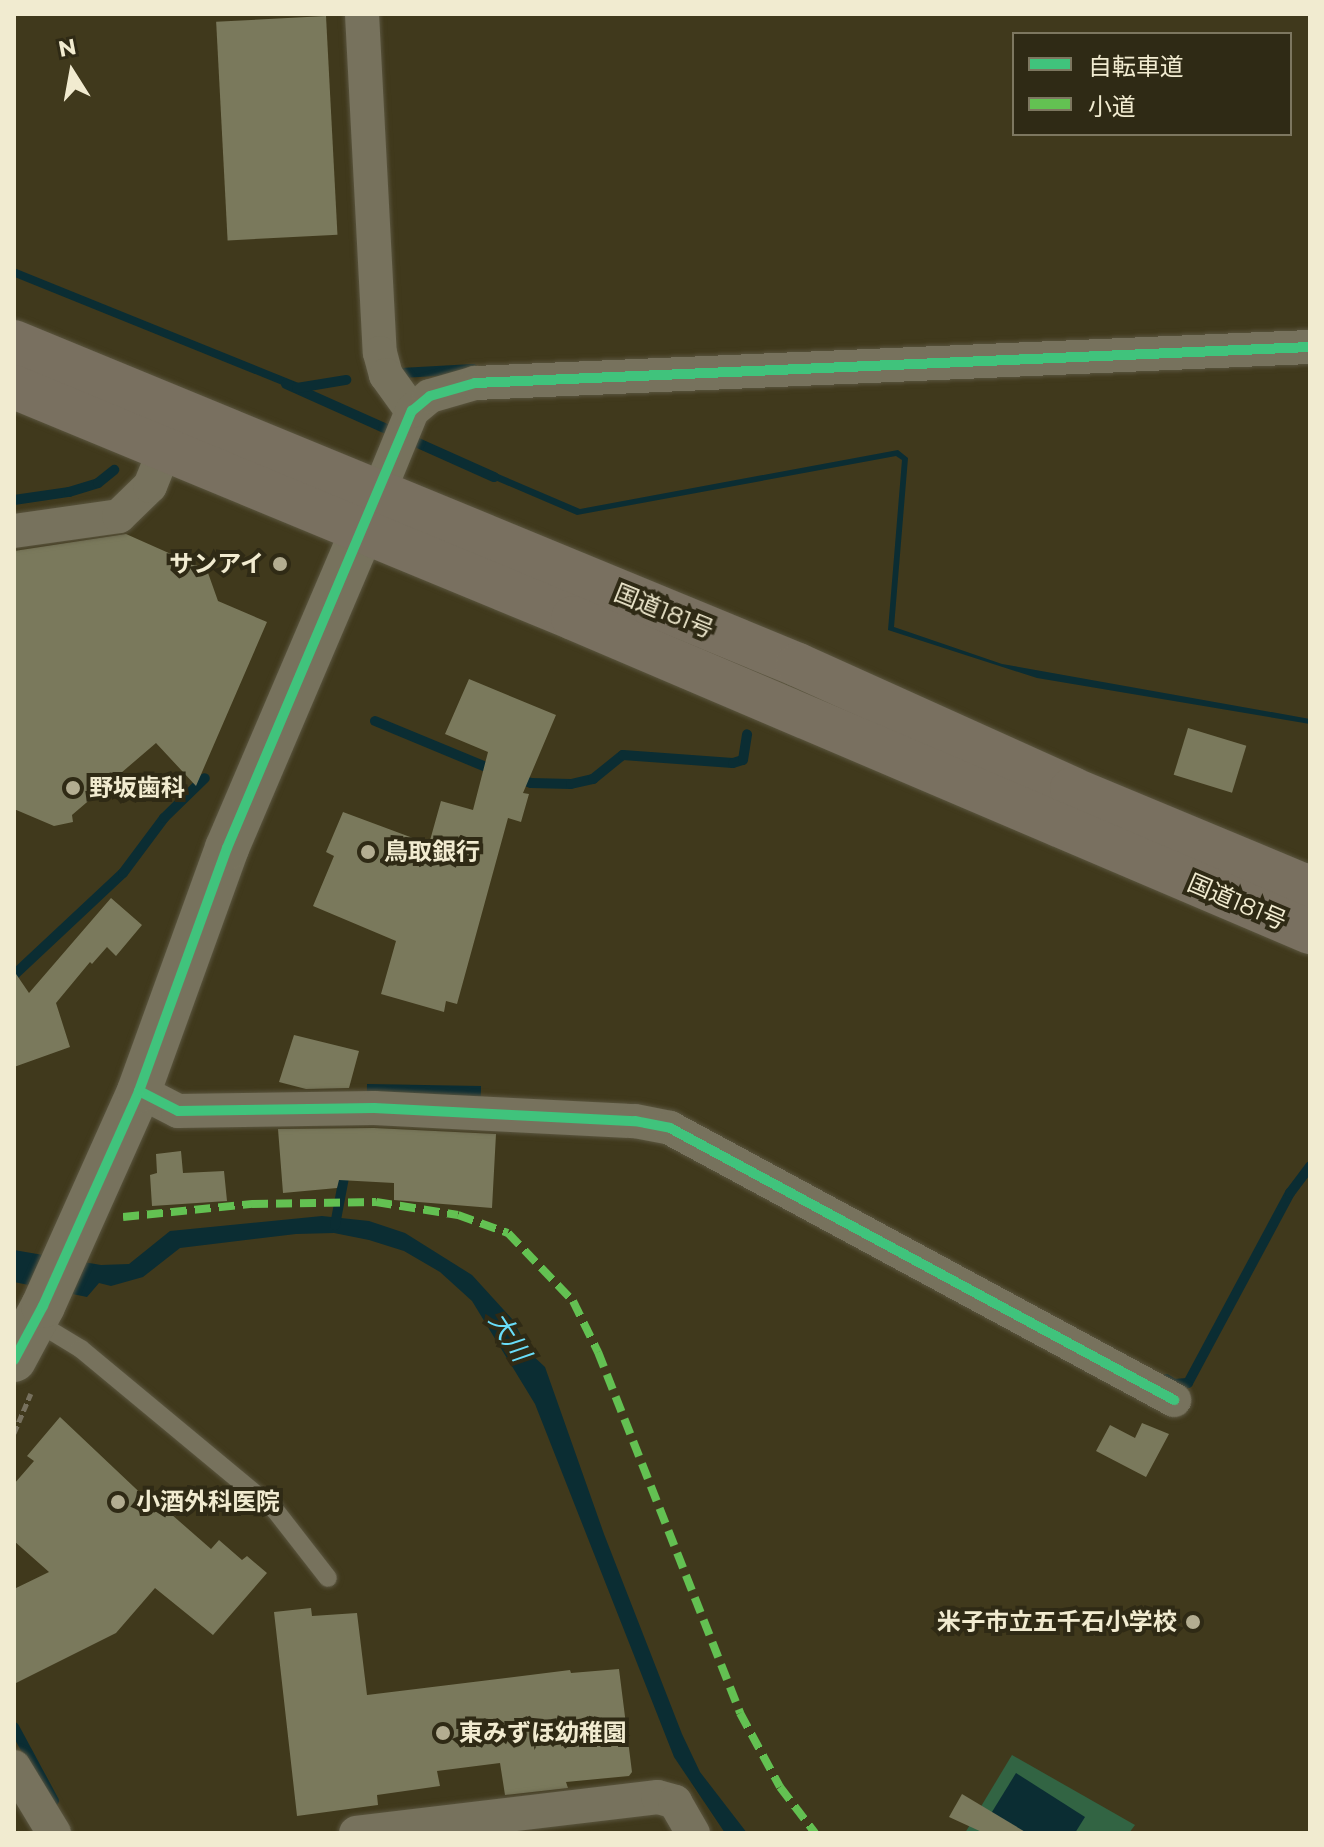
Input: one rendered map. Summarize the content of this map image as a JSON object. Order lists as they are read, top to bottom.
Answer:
{
  "streets": {
    "highway": ["国道181号"]
  },
  "water": ["大川"],
  "places": [
    "サンアイ",
    "野坂歯科",
    "鳥取銀行",
    "小酒外科医院",
    "米子市立五千石小学校",
    "東みずほ幼稚園"
  ],
  "legend": ["自転車道", "小道"],
  "north": "top"
}
